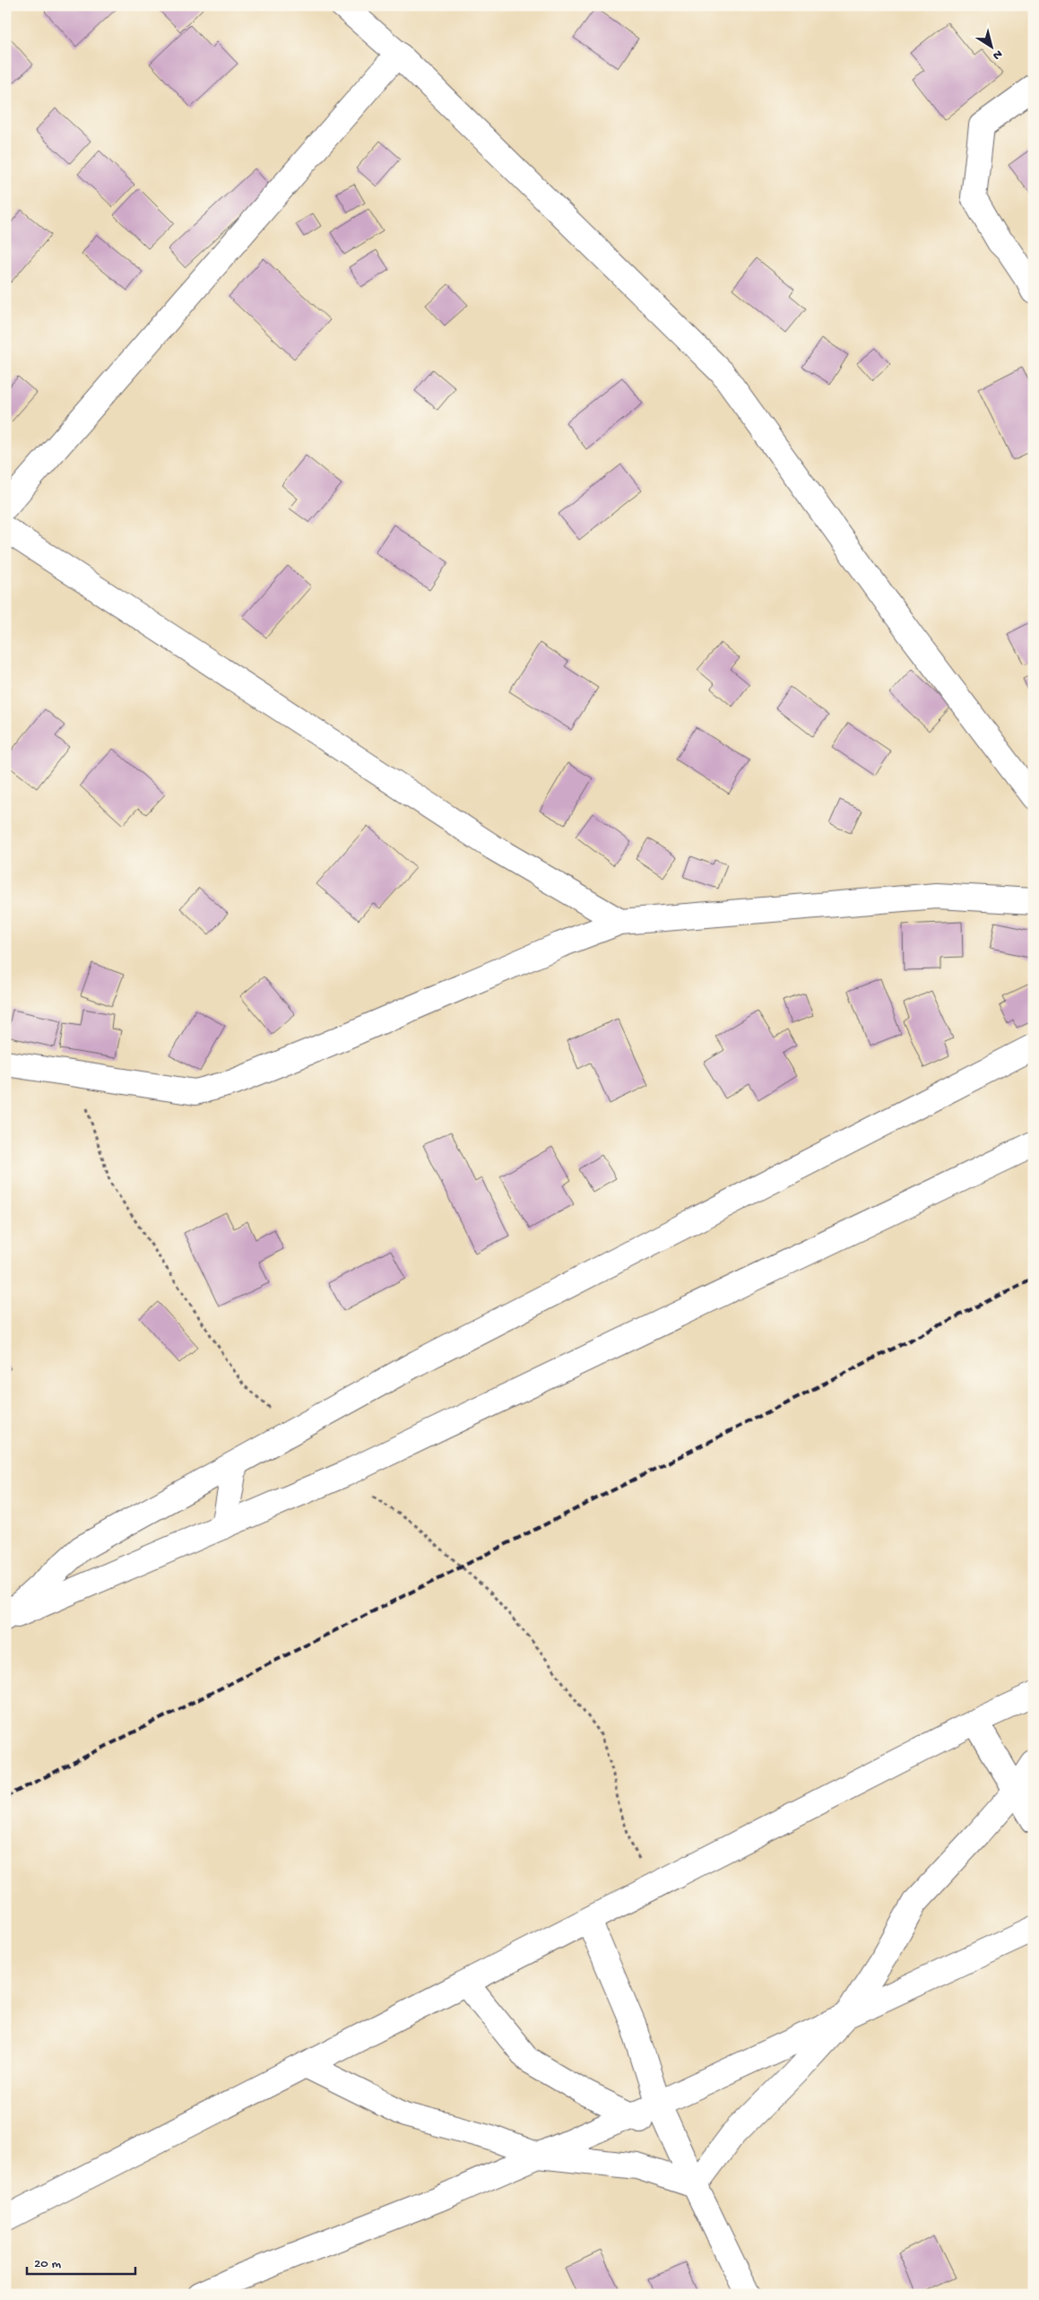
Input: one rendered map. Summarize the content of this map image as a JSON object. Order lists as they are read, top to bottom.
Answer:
{
  "scale_bar": "20 m",
  "north": "bottom right"
}
